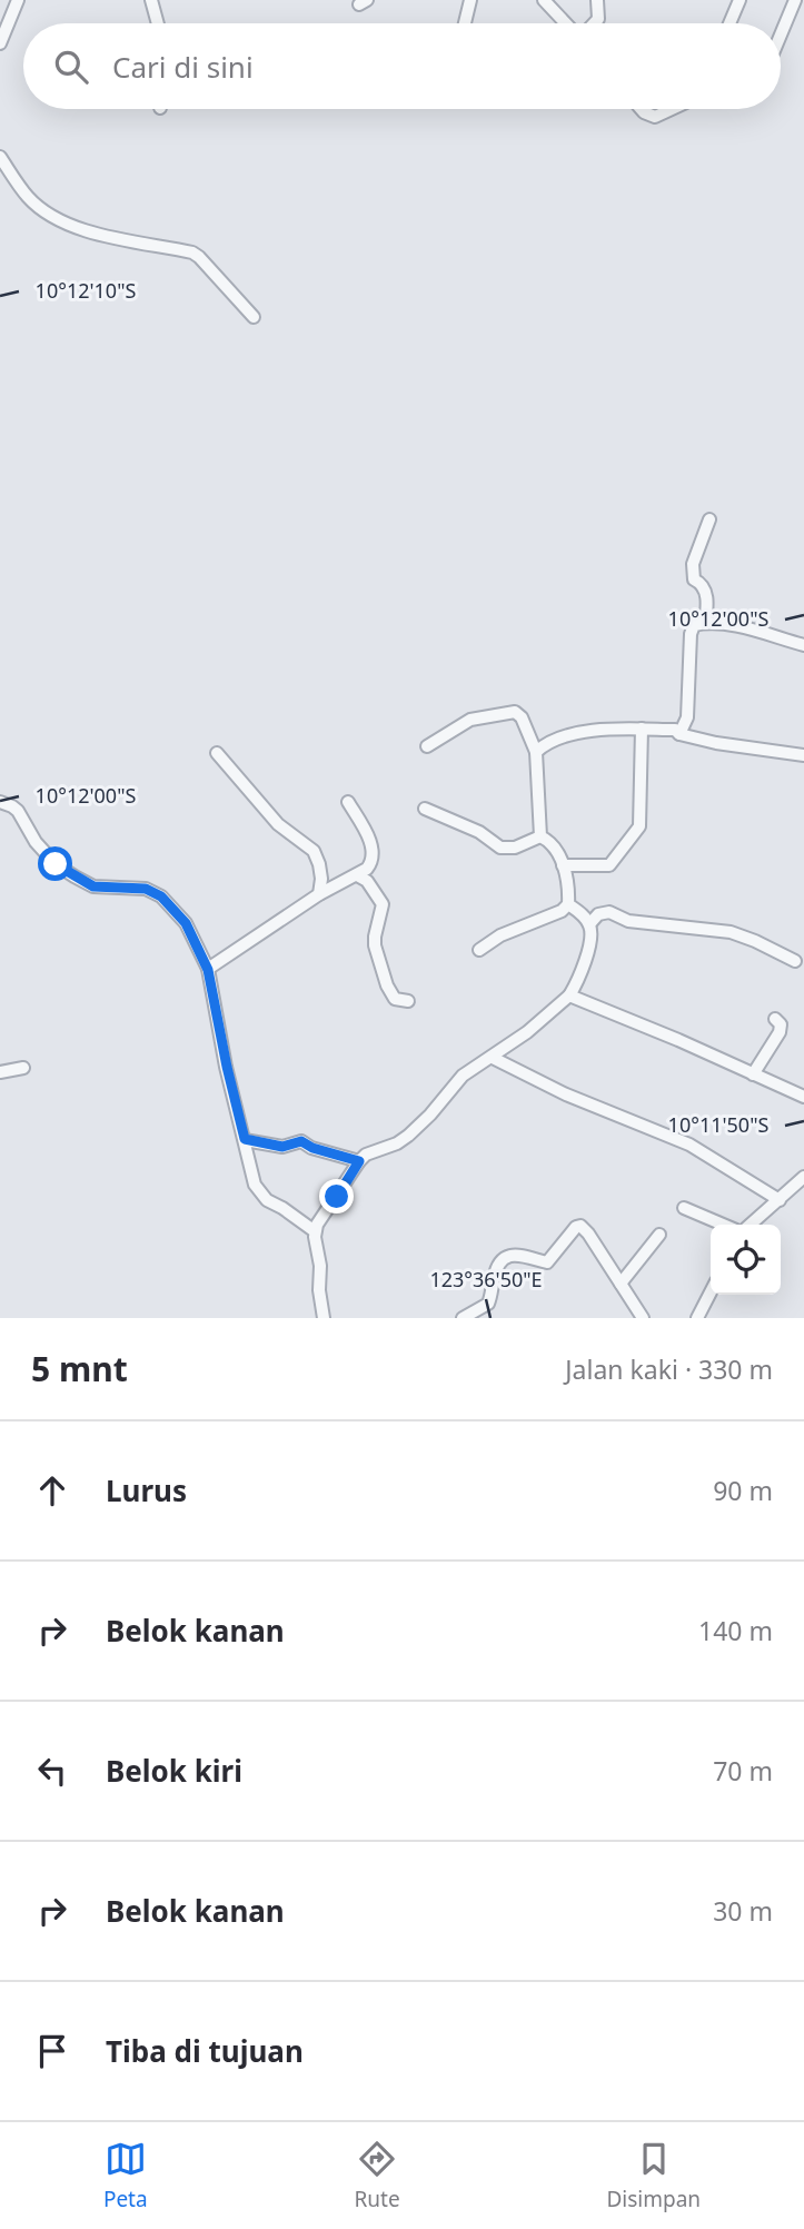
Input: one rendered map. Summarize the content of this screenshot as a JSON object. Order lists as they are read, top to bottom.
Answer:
{
  "page": {
    "search": "Cari di sini",
    "heading": ["5 mnt", "Jalan kaki · 330 m"],
    "list": [
      ["Lurus", "90 m"],
      ["Belok kanan", "140 m"],
      ["Belok kiri", "70 m"],
      ["Belok kanan", "30 m"],
      "Tiba di tujuan"
    ],
    "nav": ["Peta", "Rute", "Disimpan"]
  },
  "coordinates": [
    "10°12'10\"S",
    "10°12'00\"S",
    "10°11'50\"S",
    "123°36'50\"E"
  ]
}
